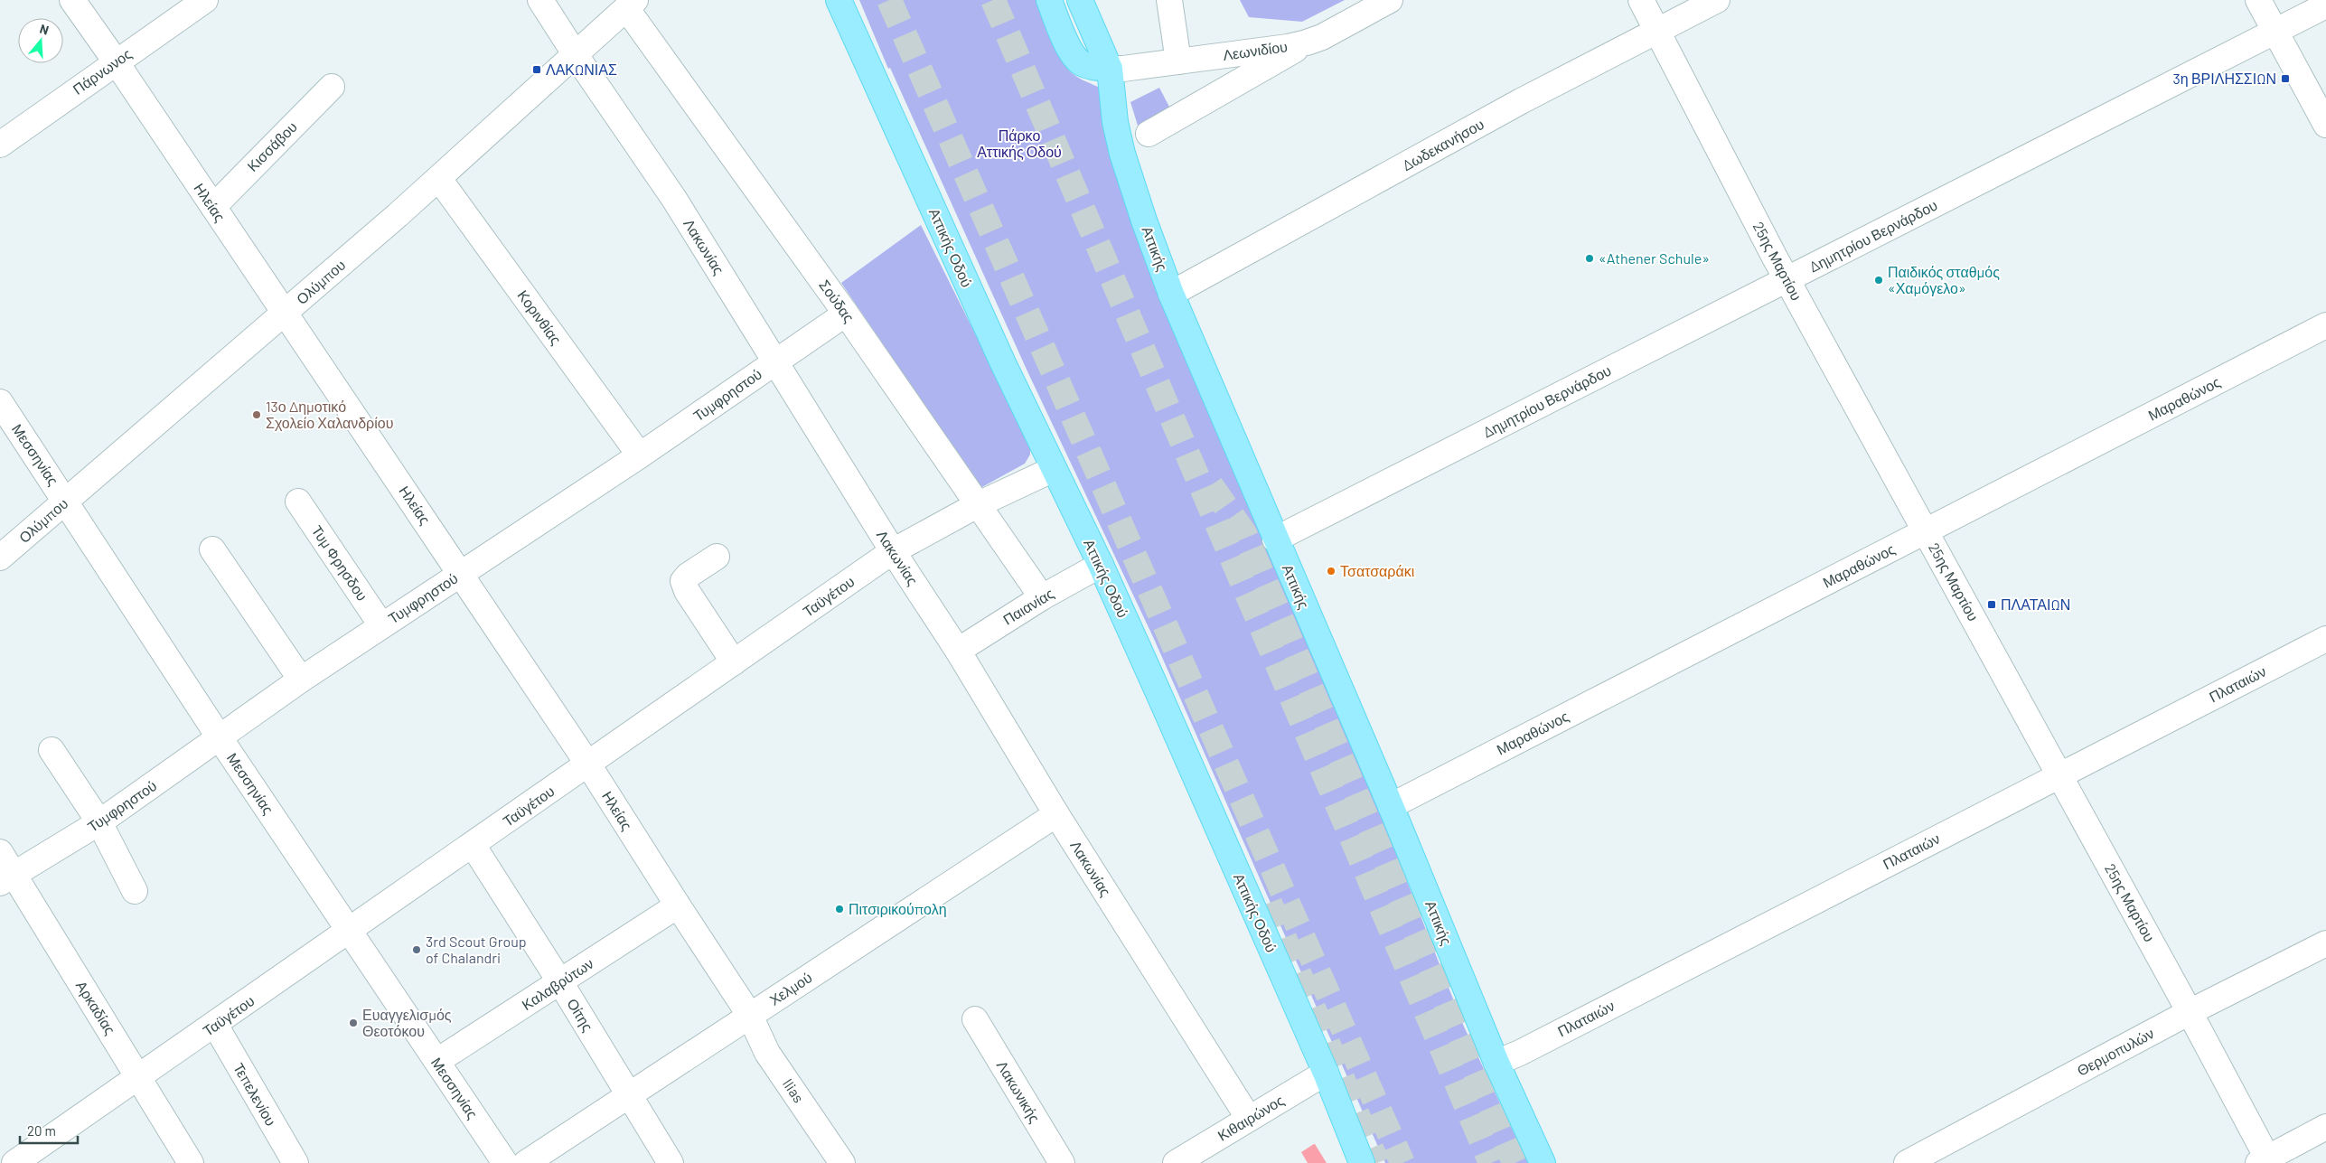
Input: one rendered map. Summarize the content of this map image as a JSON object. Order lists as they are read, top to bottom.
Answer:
{
  "streets": {
    "main road": ["Αττικής Οδού", "Αττικής"],
    "street": [
      "Λεωνιδίου",
      "Πάρνωνος",
      "Δωδεκανήσου",
      "Κισσάβου",
      "Ηλείας",
      "Δημητρίου Βερνάρδου",
      "Λακωνίας",
      "25ης Μαρτίου",
      "Ολύμπου",
      "Σούδας",
      "Κορινθίας",
      "Τυμφρηστού",
      "Μαραθώνος",
      "Μεσσηνίας",
      "Τυμ Φρησδου",
      "Ταϋγέτου",
      "Παιανίας",
      "Πλαταιών",
      "Καλαβρύτων",
      "Χελμού",
      "Αρκαδίας",
      "Οίτης",
      "Θερμοπυλών",
      "Ilias",
      "Λακωνικής",
      "Τεπελενίου",
      "Κιθαιρώνος"
    ]
  },
  "crossings": [
    ["Λεωνιδίου", "Αττικής"],
    ["Πάρνωνος", "Ηλείας"],
    ["Δωδεκανήσου", "Αττικής"],
    ["Δωδεκανήσου", "25ης Μαρτίου"],
    ["Κισσάβου", "Ηλείας"],
    ["Ηλείας", "Ολύμπου"],
    ["Ηλείας", "Τυμφρηστού"],
    ["Ηλείας", "Ταϋγέτου"],
    ["Ηλείας", "Καλαβρύτων"],
    ["Ηλείας", "Χελμού"],
    ["Ηλείας", "Ilias"],
    ["Δημητρίου Βερνάρδου", "Αττικής"],
    ["Δημητρίου Βερνάρδου", "25ης Μαρτίου"],
    ["Λακωνίας", "Ολύμπου"],
    ["Λακωνίας", "Τυμφρηστού"],
    ["Λακωνίας", "Ταϋγέτου"],
    ["Λακωνίας", "Παιανίας"],
    ["Λακωνίας", "Χελμού"],
    ["Λακωνίας", "Κιθαιρώνος"],
    ["Αττικής Οδού", "Ταϋγέτου"],
    ["Αττικής Οδού", "Παιανίας"],
    ["Αττικής Οδού", "Κιθαιρώνος"],
    ["Αττικής", "Μαραθώνος"],
    ["Αττικής", "Πλαταιών"],
    ["25ης Μαρτίου", "Μαραθώνος"],
    ["25ης Μαρτίου", "Πλαταιών"],
    ["25ης Μαρτίου", "Θερμοπυλών"],
    ["Ολύμπου", "Σούδας"],
    ["Ολύμπου", "Κορινθίας"],
    ["Ολύμπου", "Μεσσηνίας"],
    ["Σούδας", "Τυμφρηστού"],
    ["Σούδας", "Ταϋγέτου"],
    ["Σούδας", "Παιανίας"],
    ["Κορινθίας", "Τυμφρηστού"],
    ["Τυμφρηστού", "Μεσσηνίας"],
    ["Τυμφρηστού", "Τυμ Φρησδου"],
    ["Τυμφρηστού", "Αρκαδίας"],
    ["Μεσσηνίας", "Ταϋγέτου"],
    ["Μεσσηνίας", "Καλαβρύτων"],
    ["Ταϋγέτου", "Αρκαδίας"],
    ["Ταϋγέτου", "Οίτης"],
    ["Ταϋγέτου", "Τεπελενίου"],
    ["Καλαβρύτων", "Οίτης"],
    ["Χελμού", "Οίτης"],
    ["Χελμού", "Ilias"]
  ],
  "parks": ["Πάρκο Αττικής Οδού"],
  "places": {
    "transit": ["ΛΑΚΩΝΙΑΣ", "3η ΒΡΙΛΗΣΣΙΩΝ", "ΠΛΑΤΑΙΩΝ"],
    "other": [
      "«Athener Schule»",
      "Παιδικός σταθμός «Χαμόγελο»",
      "13ο Δημοτικό Σχολείο Χαλανδρίου",
      "Τσατσαράκι",
      "Πιτσιρικούπολη",
      "3rd Scout Group of Chalandri",
      "Ευαγγελισμός Θεοτόκου"
    ]
  },
  "scale_bar": "20 m",
  "north": "top"
}
